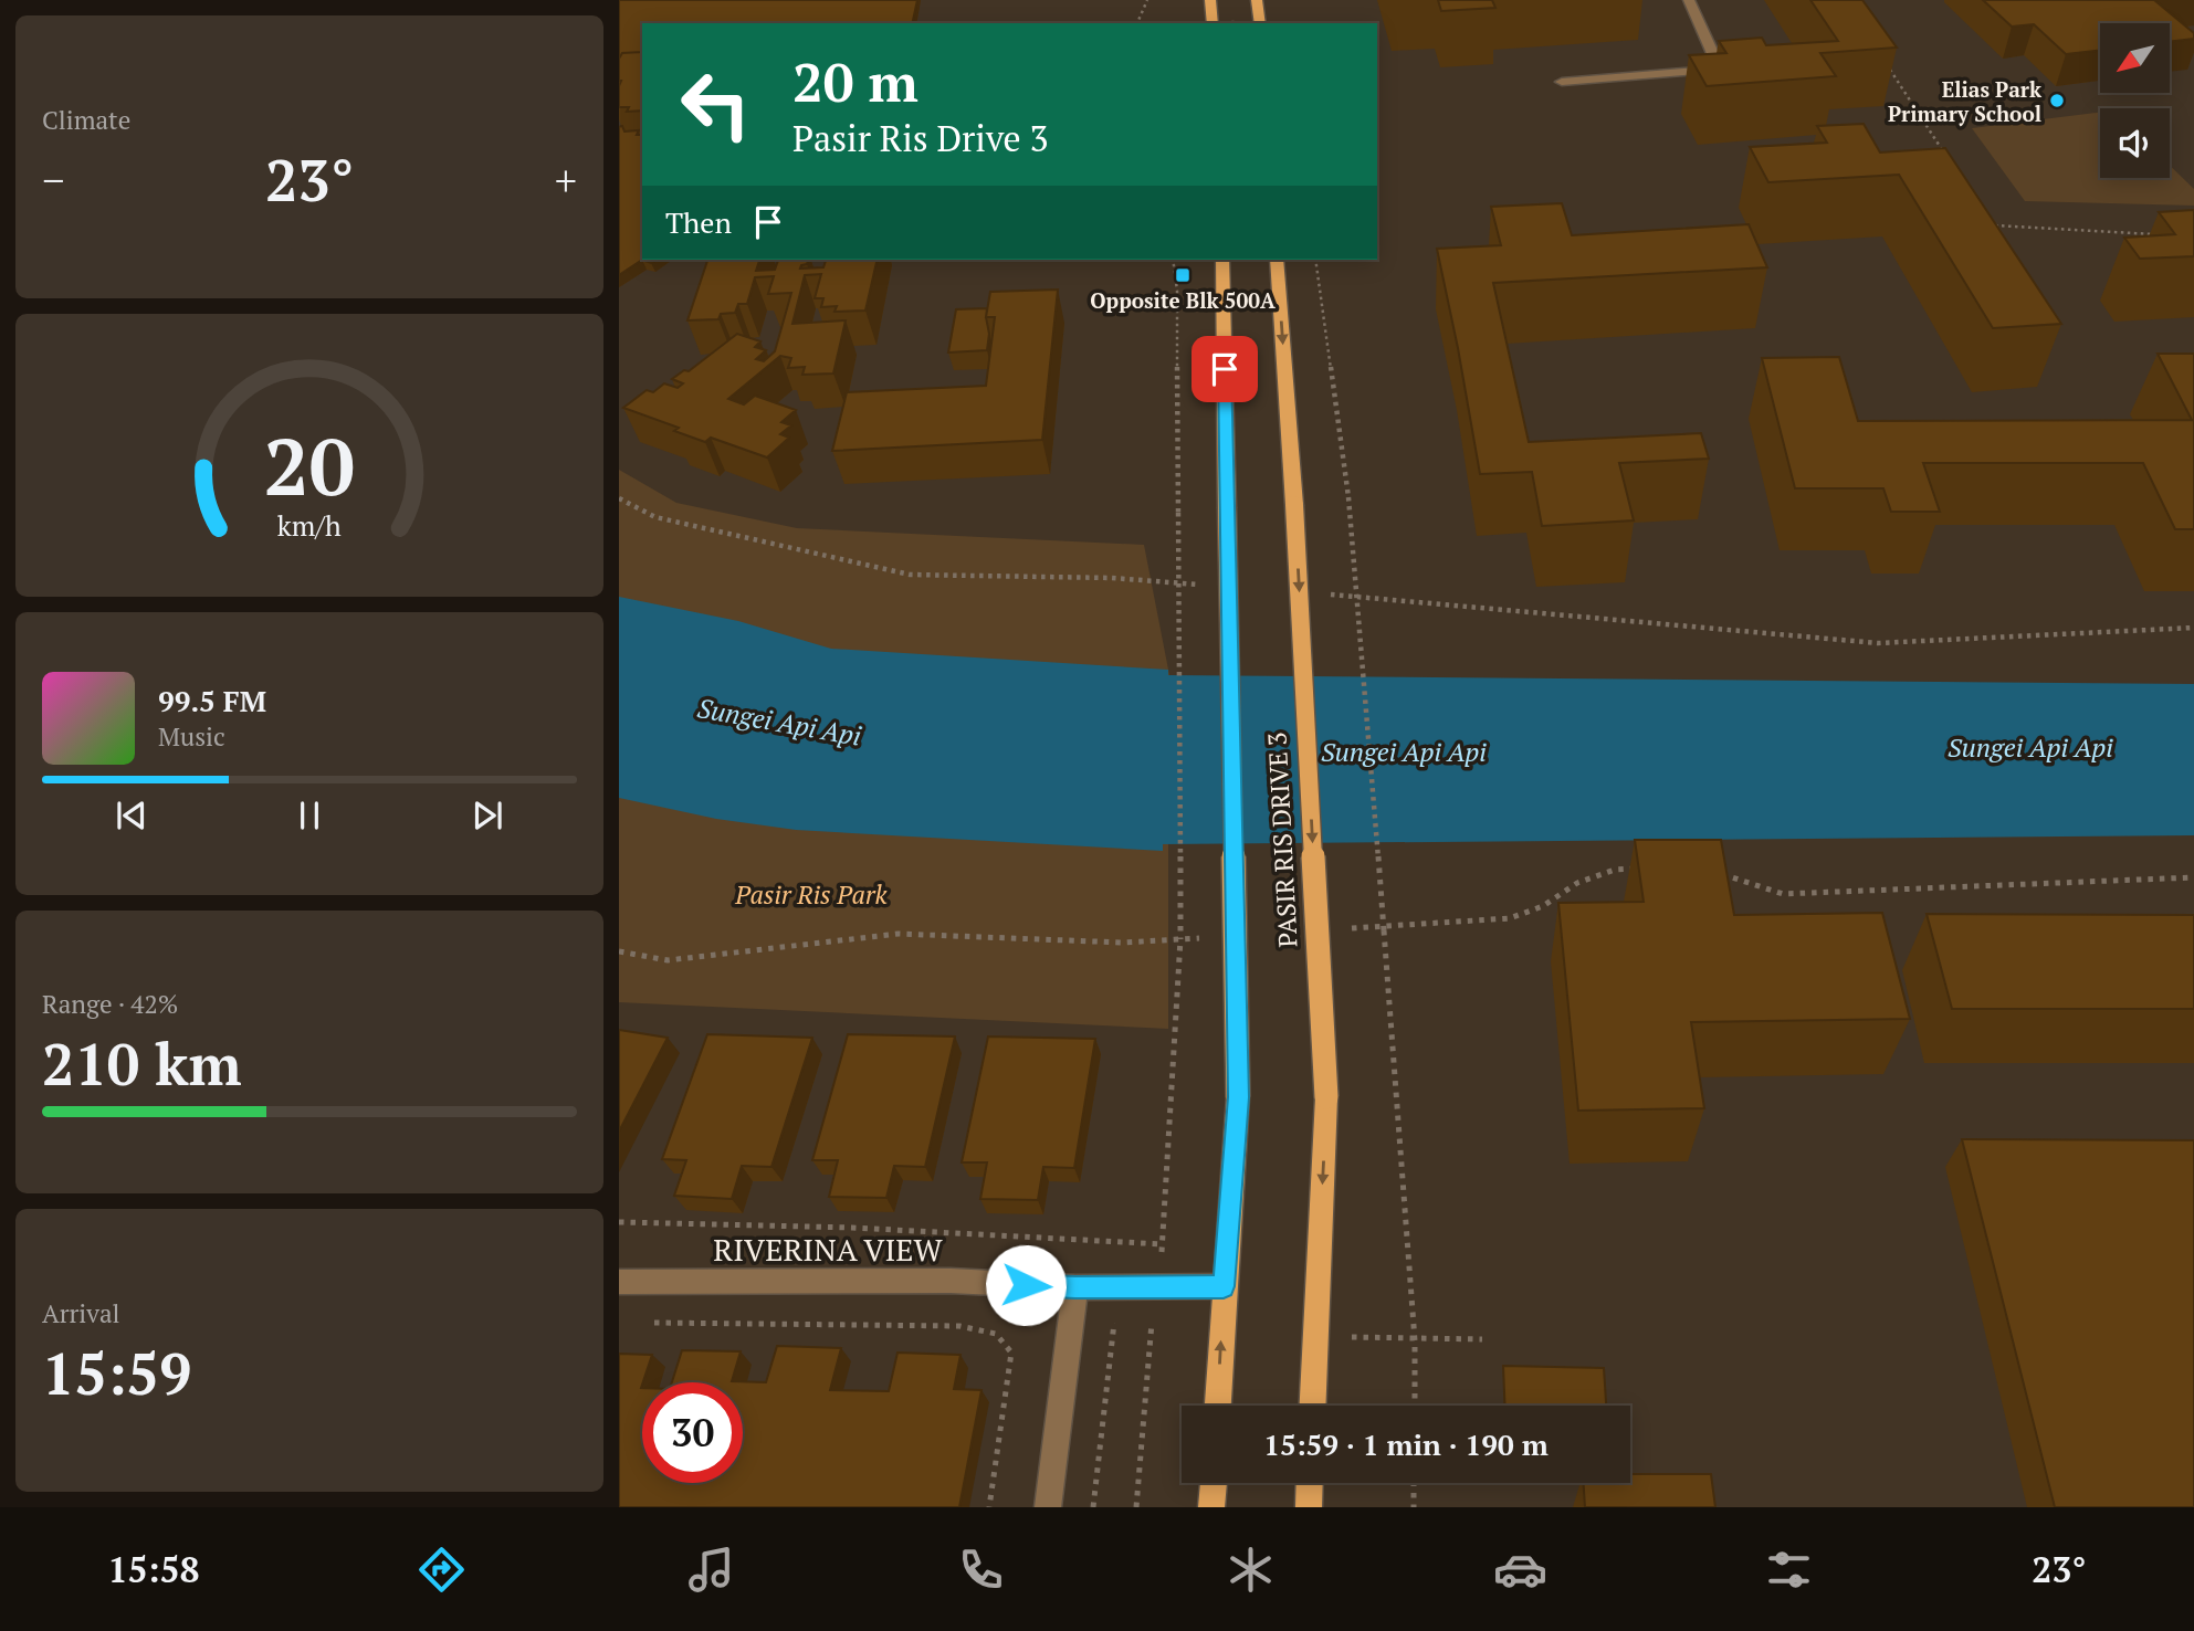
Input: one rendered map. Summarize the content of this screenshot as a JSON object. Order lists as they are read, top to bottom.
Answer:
{
  "streets": {
    "main road": ["PASIR RIS DRIVE 3"],
    "street": ["RIVERINA VIEW"]
  },
  "crossings": [
    ["PASIR RIS DRIVE 3", "RIVERINA VIEW"]
  ],
  "water": ["Sungei Api Api"],
  "parks": ["Pasir Ris Park"],
  "places": {
    "other": ["Elias Park Primary School"],
    "transit": ["Opposite Blk 500A"]
  },
  "north": "bottom left",
  "page": {
    "tile": [
      "Climate",
      ["Range · 42%", "210 km"],
      ["Arrival", "15:59"]
    ],
    "turn": ["20 m", "Pasir Ris Drive 3"],
    "heat": ["−", "23°", "+"],
    "then": "Then",
    "song": ["99.5 FM", "Music"],
    "limit": "30",
    "trip": "15:59 · 1 min · 190 m",
    "tabs": ["15:58", "23°"],
    "gauge": ["20", "km/h"]
  }
}
